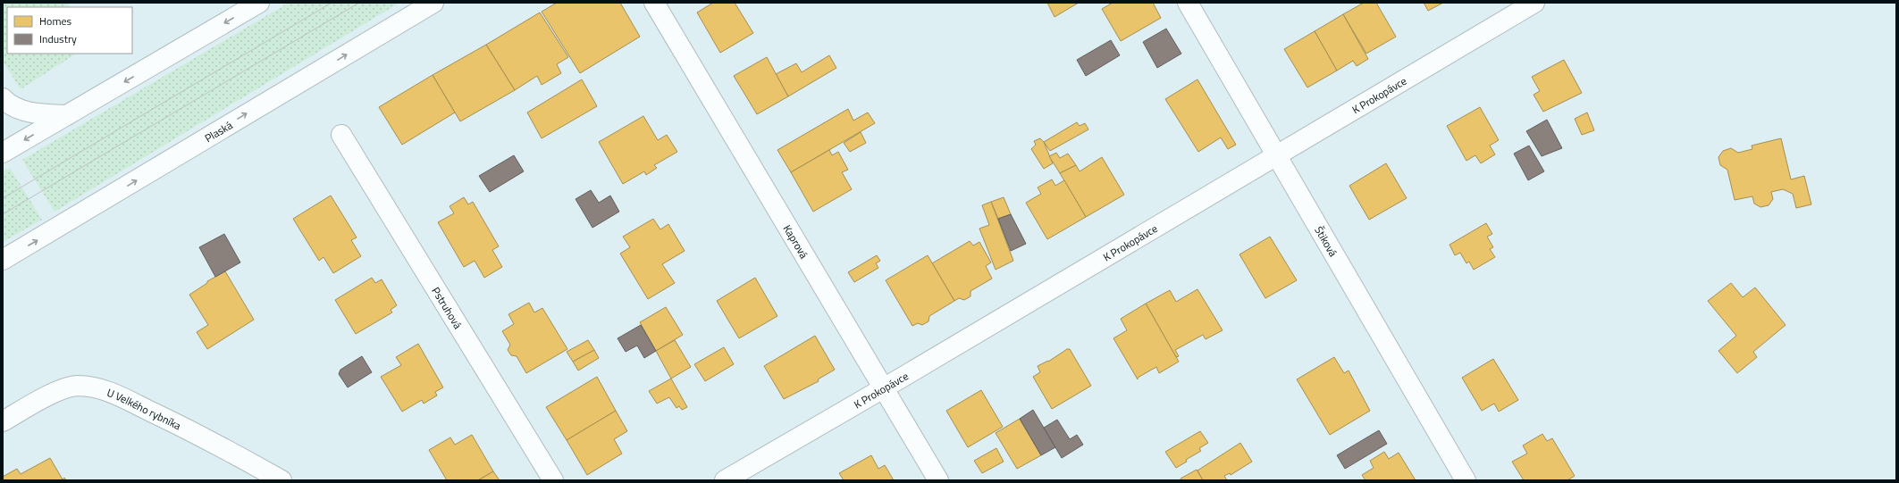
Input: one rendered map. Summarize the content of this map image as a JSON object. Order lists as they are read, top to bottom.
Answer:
{
  "streets": {
    "street": [
      "K Prokopávce",
      "Plaská",
      "Kaprová",
      "Štiková",
      "Pstruhová",
      "U Velkého rybníka"
    ]
  },
  "crossings": [
    ["K Prokopávce", "Kaprová"],
    ["K Prokopávce", "Štiková"]
  ],
  "legend": ["Homes", "Industry"]
}
